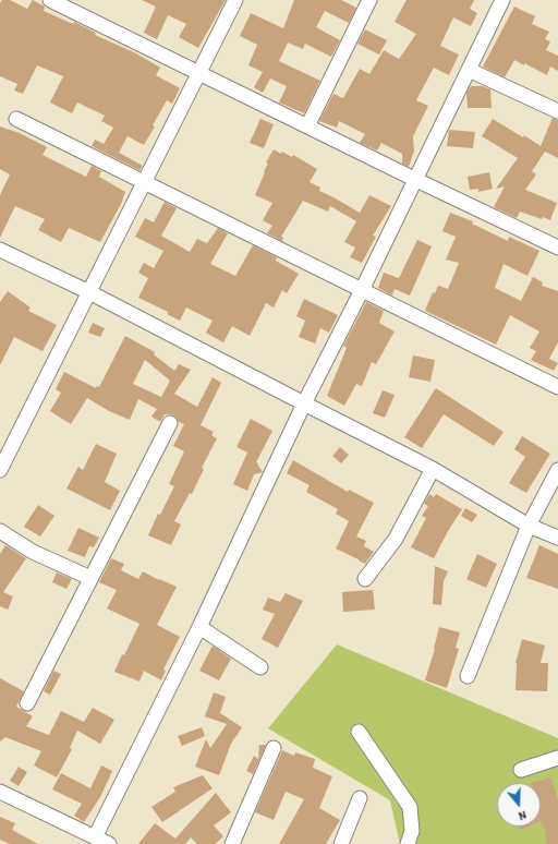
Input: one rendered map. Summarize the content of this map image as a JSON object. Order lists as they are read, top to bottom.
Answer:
{
  "north": "bottom"
}
